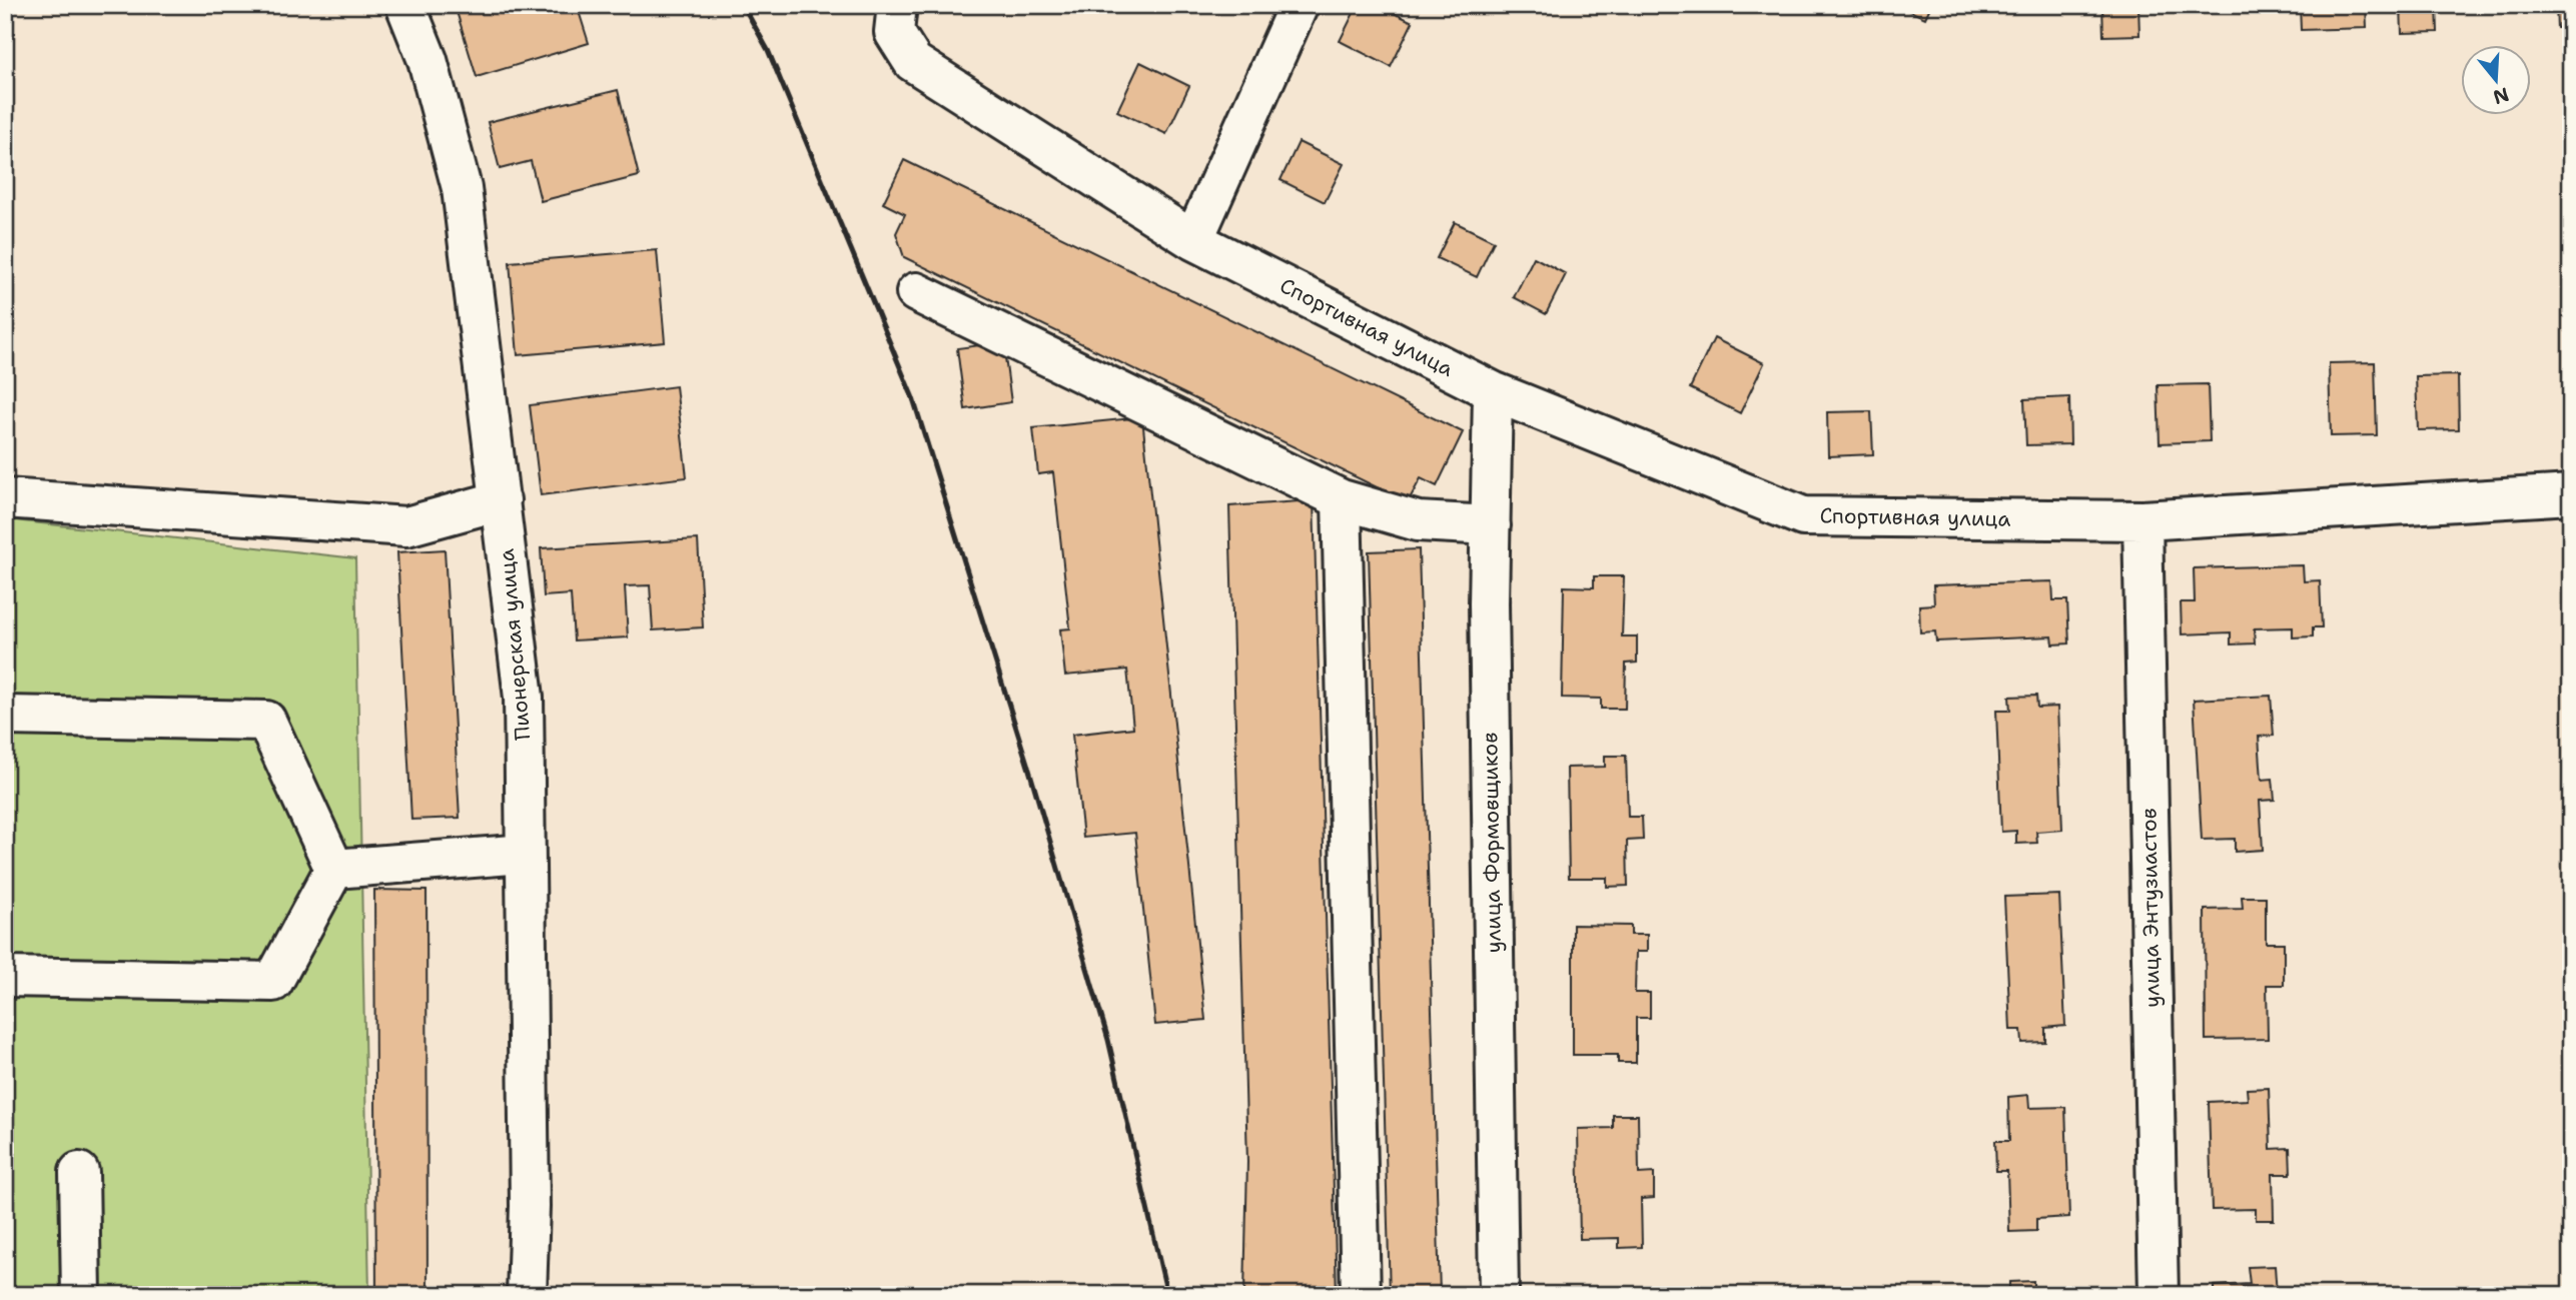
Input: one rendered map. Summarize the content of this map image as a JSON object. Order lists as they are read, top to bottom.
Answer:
{
  "streets": {
    "street": [
      "Спортивная улица",
      "Пионерская улица",
      "улица Формовщиков",
      "улица Энтузиастов"
    ]
  },
  "crossings": [
    ["Спортивная улица", "улица Формовщиков"],
    ["Спортивная улица", "улица Энтузиастов"]
  ],
  "north": "bottom"
}
